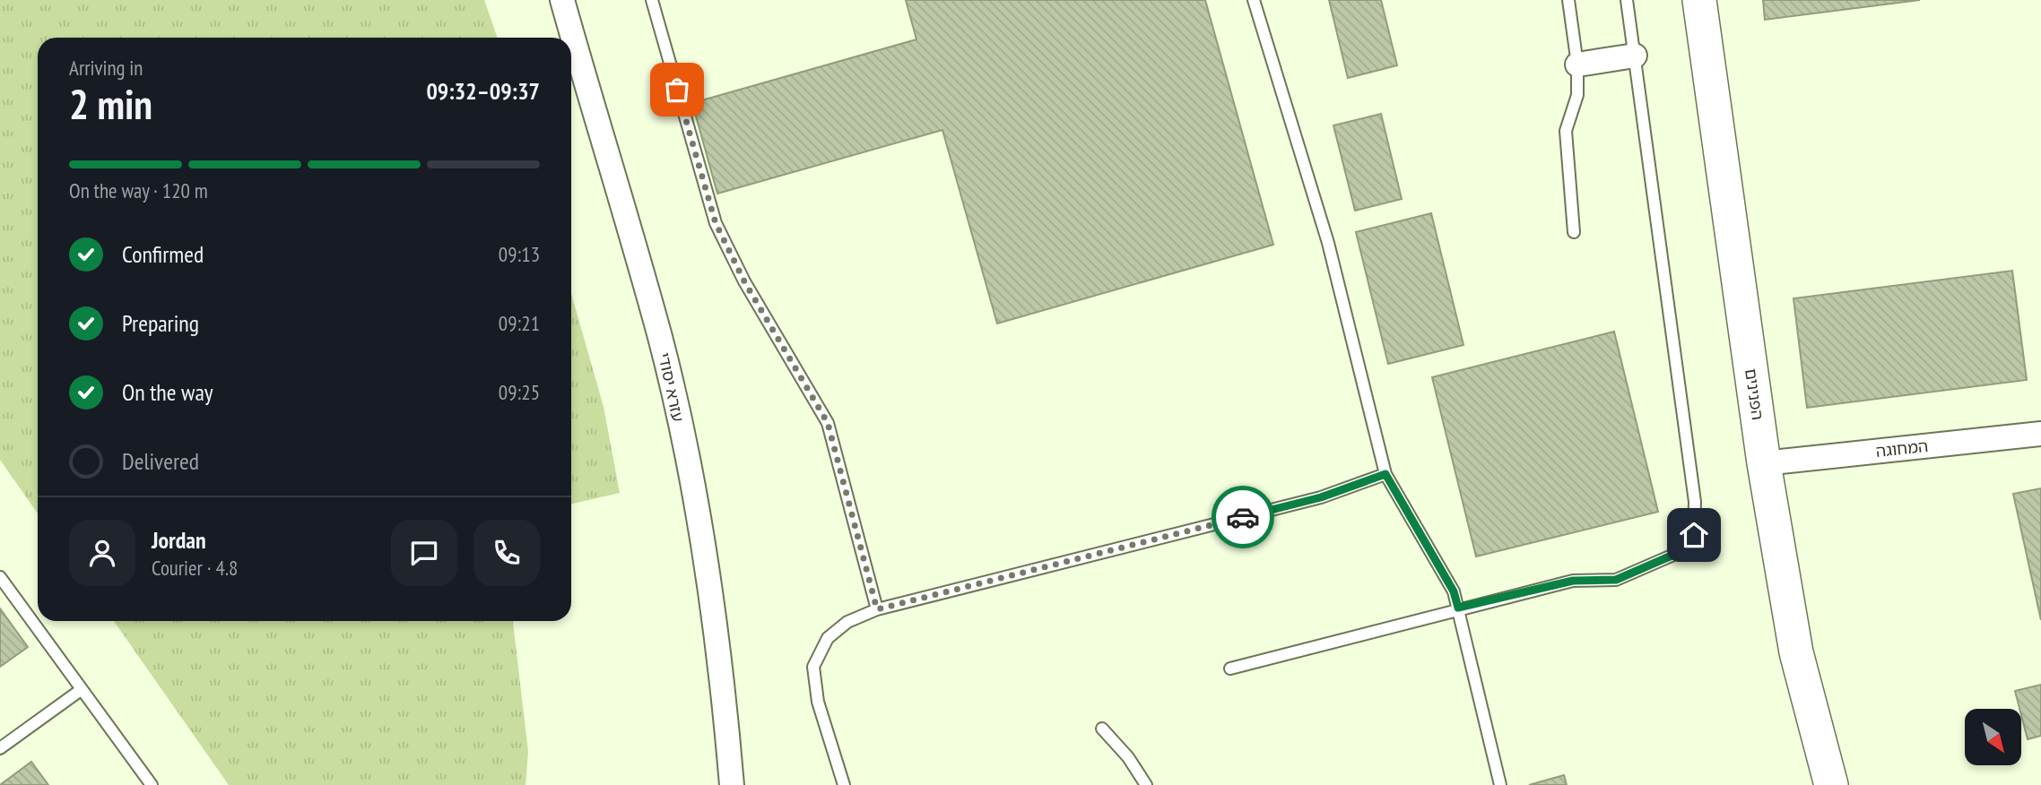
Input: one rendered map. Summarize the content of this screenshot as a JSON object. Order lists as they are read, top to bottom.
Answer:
{
  "streets": {
    "street": ["עזרא יסודי", "הפנינים", "המחוגה"]
  },
  "crossings": [
    ["הפנינים", "המחוגה"]
  ],
  "north": "bottom right",
  "page": {
    "heading": ["2 min", "Arriving in", "09:32–09:37"],
    "panel": ["Jordan", "Courier · 4.8"],
    "bar": "On the way · 120 m",
    "list": [
      ["Confirmed", "09:13"],
      ["Preparing", "09:21"],
      ["On the way", "09:25"],
      "Delivered"
    ]
  }
}
